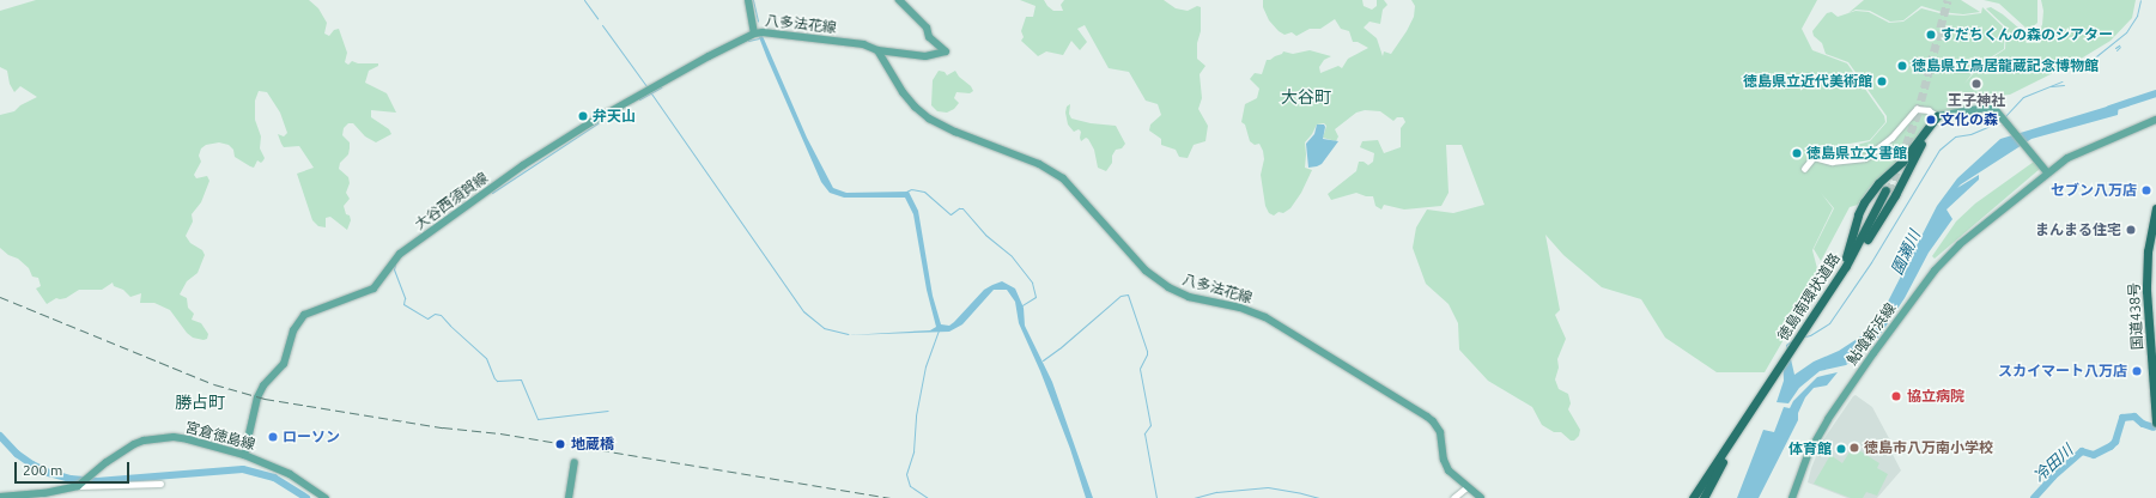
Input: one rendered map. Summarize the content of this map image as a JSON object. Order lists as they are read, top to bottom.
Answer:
{
  "streets": {
    "highway": ["徳島南環状道路", "国道438号"],
    "main road": [
      "八多法花線",
      "大谷西須賀線",
      "鮎喰新浜線",
      "宮倉徳島線"
    ]
  },
  "crossings": [
    ["八多法花線", "大谷西須賀線"],
    ["大谷西須賀線", "宮倉徳島線"]
  ],
  "districts": ["大谷町", "勝占町"],
  "water": ["園瀬川", "冷田川"],
  "places": [
    "すだちくんの森のシアター",
    "徳島県立鳥居龍蔵記念博物館",
    "徳島県立近代美術館",
    "王子神社",
    "弁天山",
    "文化の森",
    "徳島県立文書館",
    "セブン八万店",
    "まんまる住宅",
    "スカイマート八万店",
    "協立病院",
    "ローソン",
    "地蔵橋",
    "徳島市八万南小学校",
    "体育館"
  ],
  "scale_bar": "200 m"
}
